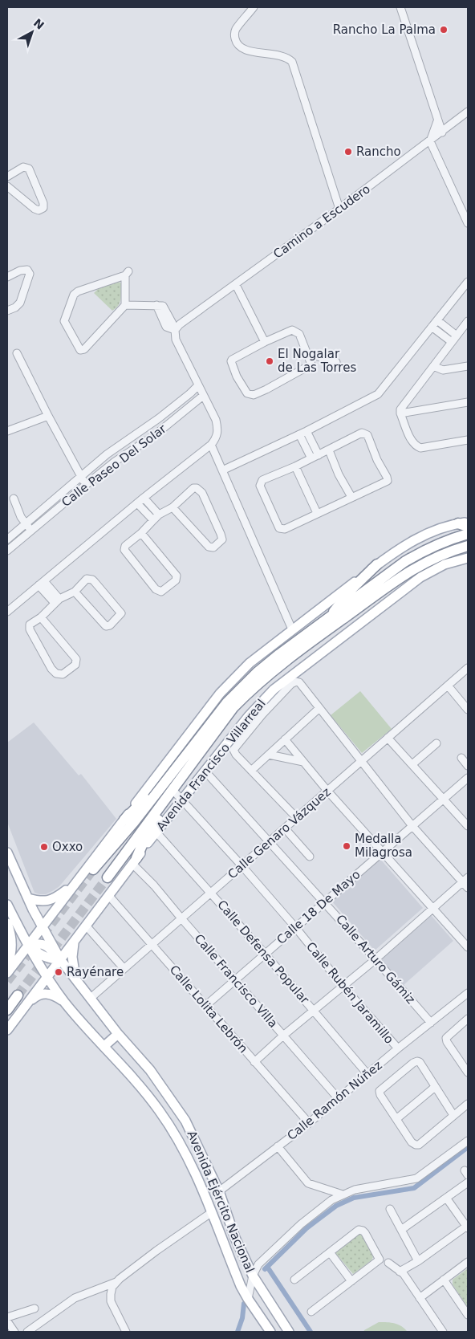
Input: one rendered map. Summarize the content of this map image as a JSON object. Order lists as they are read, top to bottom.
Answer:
{
  "streets": {
    "highway": ["Avenida Francisco Villarreal"],
    "main road": ["Avenida Ejército Nacional"],
    "street": [
      "Camino a Escudero",
      "Calle Paseo Del Solar",
      "Calle Genaro Vázquez",
      "Calle 18 De Mayo",
      "Calle Defensa Popular",
      "Calle Arturo Gámiz",
      "Calle Francisco Villa",
      "Calle Rubén Jaramillo",
      "Calle Lolita Lebrón",
      "Calle Ramón Núñez"
    ]
  },
  "crossings": [
    ["Avenida Francisco Villarreal", "Calle Defensa Popular"],
    ["Avenida Francisco Villarreal", "Calle Arturo Gámiz"],
    ["Avenida Francisco Villarreal", "Calle Francisco Villa"],
    ["Avenida Francisco Villarreal", "Calle Rubén Jaramillo"],
    ["Avenida Francisco Villarreal", "Calle Lolita Lebrón"],
    ["Avenida Francisco Villarreal", "Avenida Ejército Nacional"],
    ["Calle Genaro Vázquez", "Calle Defensa Popular"],
    ["Calle Genaro Vázquez", "Calle Arturo Gámiz"],
    ["Calle Genaro Vázquez", "Calle Francisco Villa"],
    ["Calle Genaro Vázquez", "Calle Rubén Jaramillo"],
    ["Calle Genaro Vázquez", "Calle Lolita Lebrón"],
    ["Calle Genaro Vázquez", "Avenida Ejército Nacional"],
    ["Calle 18 De Mayo", "Calle Defensa Popular"],
    ["Calle 18 De Mayo", "Calle Arturo Gámiz"],
    ["Calle 18 De Mayo", "Calle Francisco Villa"],
    ["Calle 18 De Mayo", "Calle Rubén Jaramillo"],
    ["Calle 18 De Mayo", "Calle Lolita Lebrón"],
    ["Calle Defensa Popular", "Calle Ramón Núñez"],
    ["Calle Arturo Gámiz", "Calle Ramón Núñez"],
    ["Calle Francisco Villa", "Calle Ramón Núñez"],
    ["Calle Rubén Jaramillo", "Calle Ramón Núñez"],
    ["Calle Lolita Lebrón", "Calle Ramón Núñez"],
    ["Calle Ramón Núñez", "Avenida Ejército Nacional"]
  ],
  "places": [
    "Rancho La Palma",
    "Rancho",
    "El Nogalar de Las Torres",
    "Medalla Milagrosa",
    "Oxxo",
    "Rayénare"
  ],
  "north": "top right"
}
